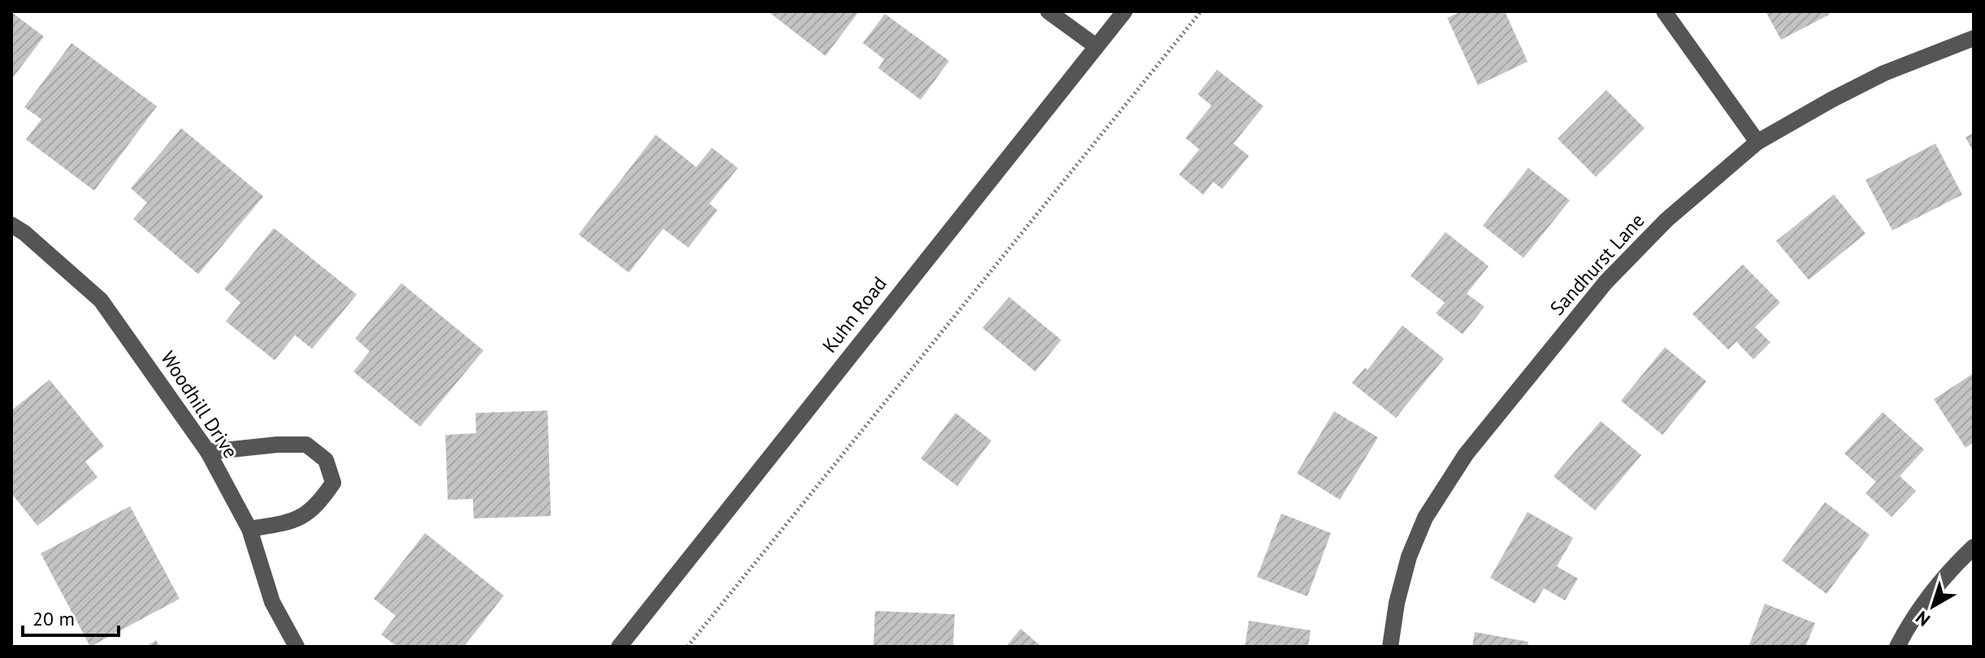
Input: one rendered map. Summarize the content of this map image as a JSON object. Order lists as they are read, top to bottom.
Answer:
{
  "streets": {
    "street": ["Sandhurst Lane", "Kuhn Road", "Woodhill Drive"]
  },
  "scale_bar": "20 m",
  "north": "bottom left"
}
